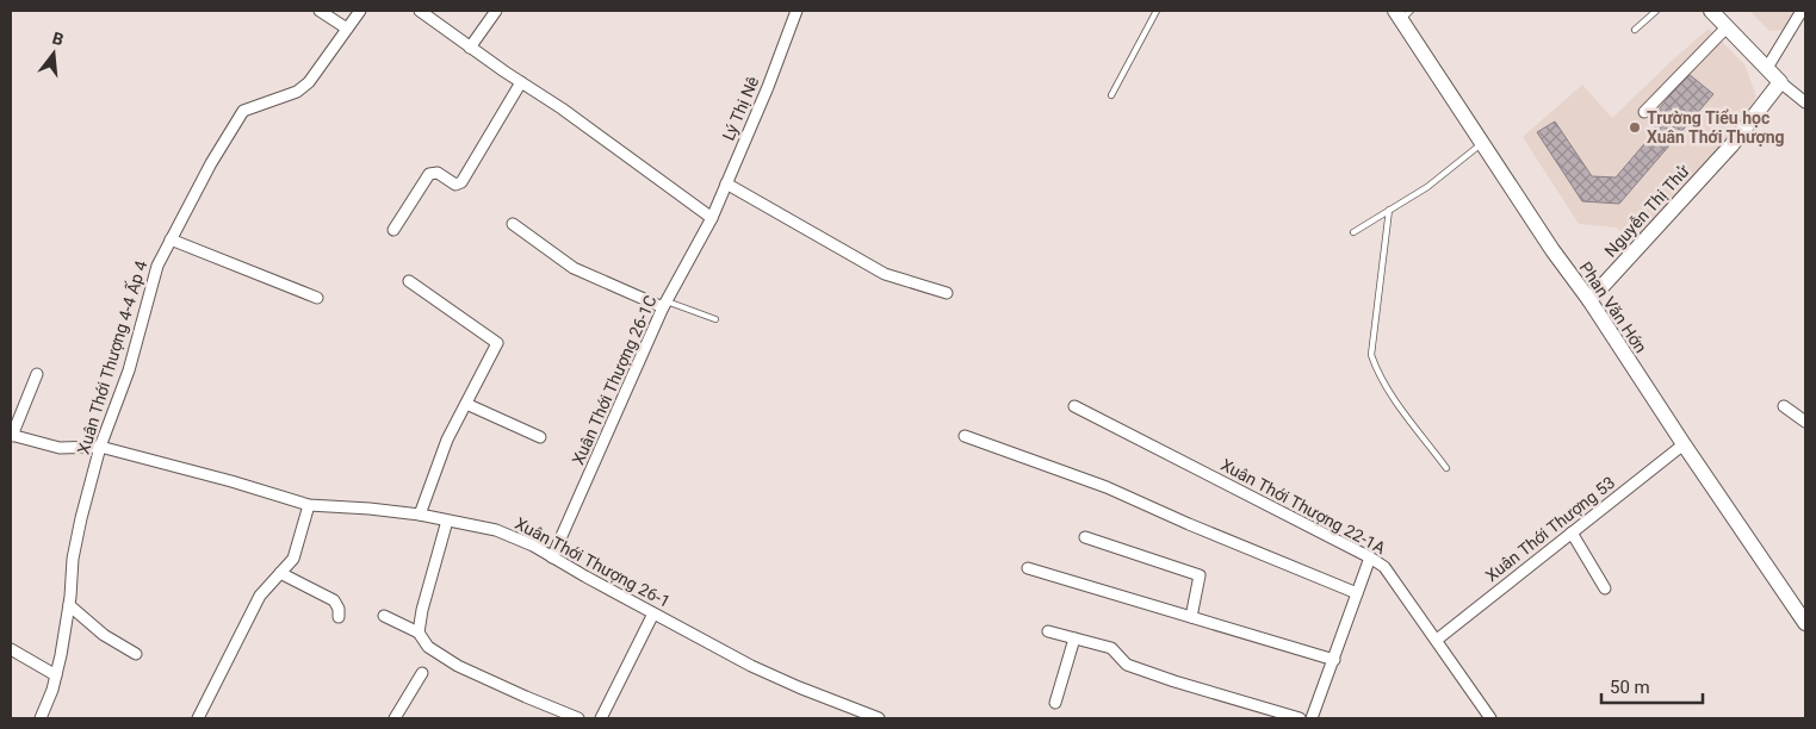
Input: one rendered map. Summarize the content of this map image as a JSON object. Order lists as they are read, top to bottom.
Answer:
{
  "streets": {
    "main road": ["Nguyễn Thị Thử", "Phan Văn Hớn"],
    "street": [
      "Lý Thị Nê",
      "Xuân Thới Thượng 4-4 Ấp 4",
      "Xuân Thới Thượng 26-1C",
      "Xuân Thới Thượng 22-1A",
      "Xuân Thới Thượng 53",
      "Xuân Thới Thượng 26-1"
    ]
  },
  "crossings": [
    ["Lý Thị Nê", "Xuân Thới Thượng 26-1C"],
    ["Nguyễn Thị Thử", "Phan Văn Hớn"],
    ["Phan Văn Hớn", "Xuân Thới Thượng 53"],
    ["Xuân Thới Thượng 4-4 Ấp 4", "Xuân Thới Thượng 26-1"],
    ["Xuân Thới Thượng 26-1C", "Xuân Thới Thượng 26-1"],
    ["Xuân Thới Thượng 22-1A", "Xuân Thới Thượng 53"]
  ],
  "places": ["Trường Tiểu học Xuân Thới Thượng"],
  "scale_bar": "50 m",
  "north": "top"
}
